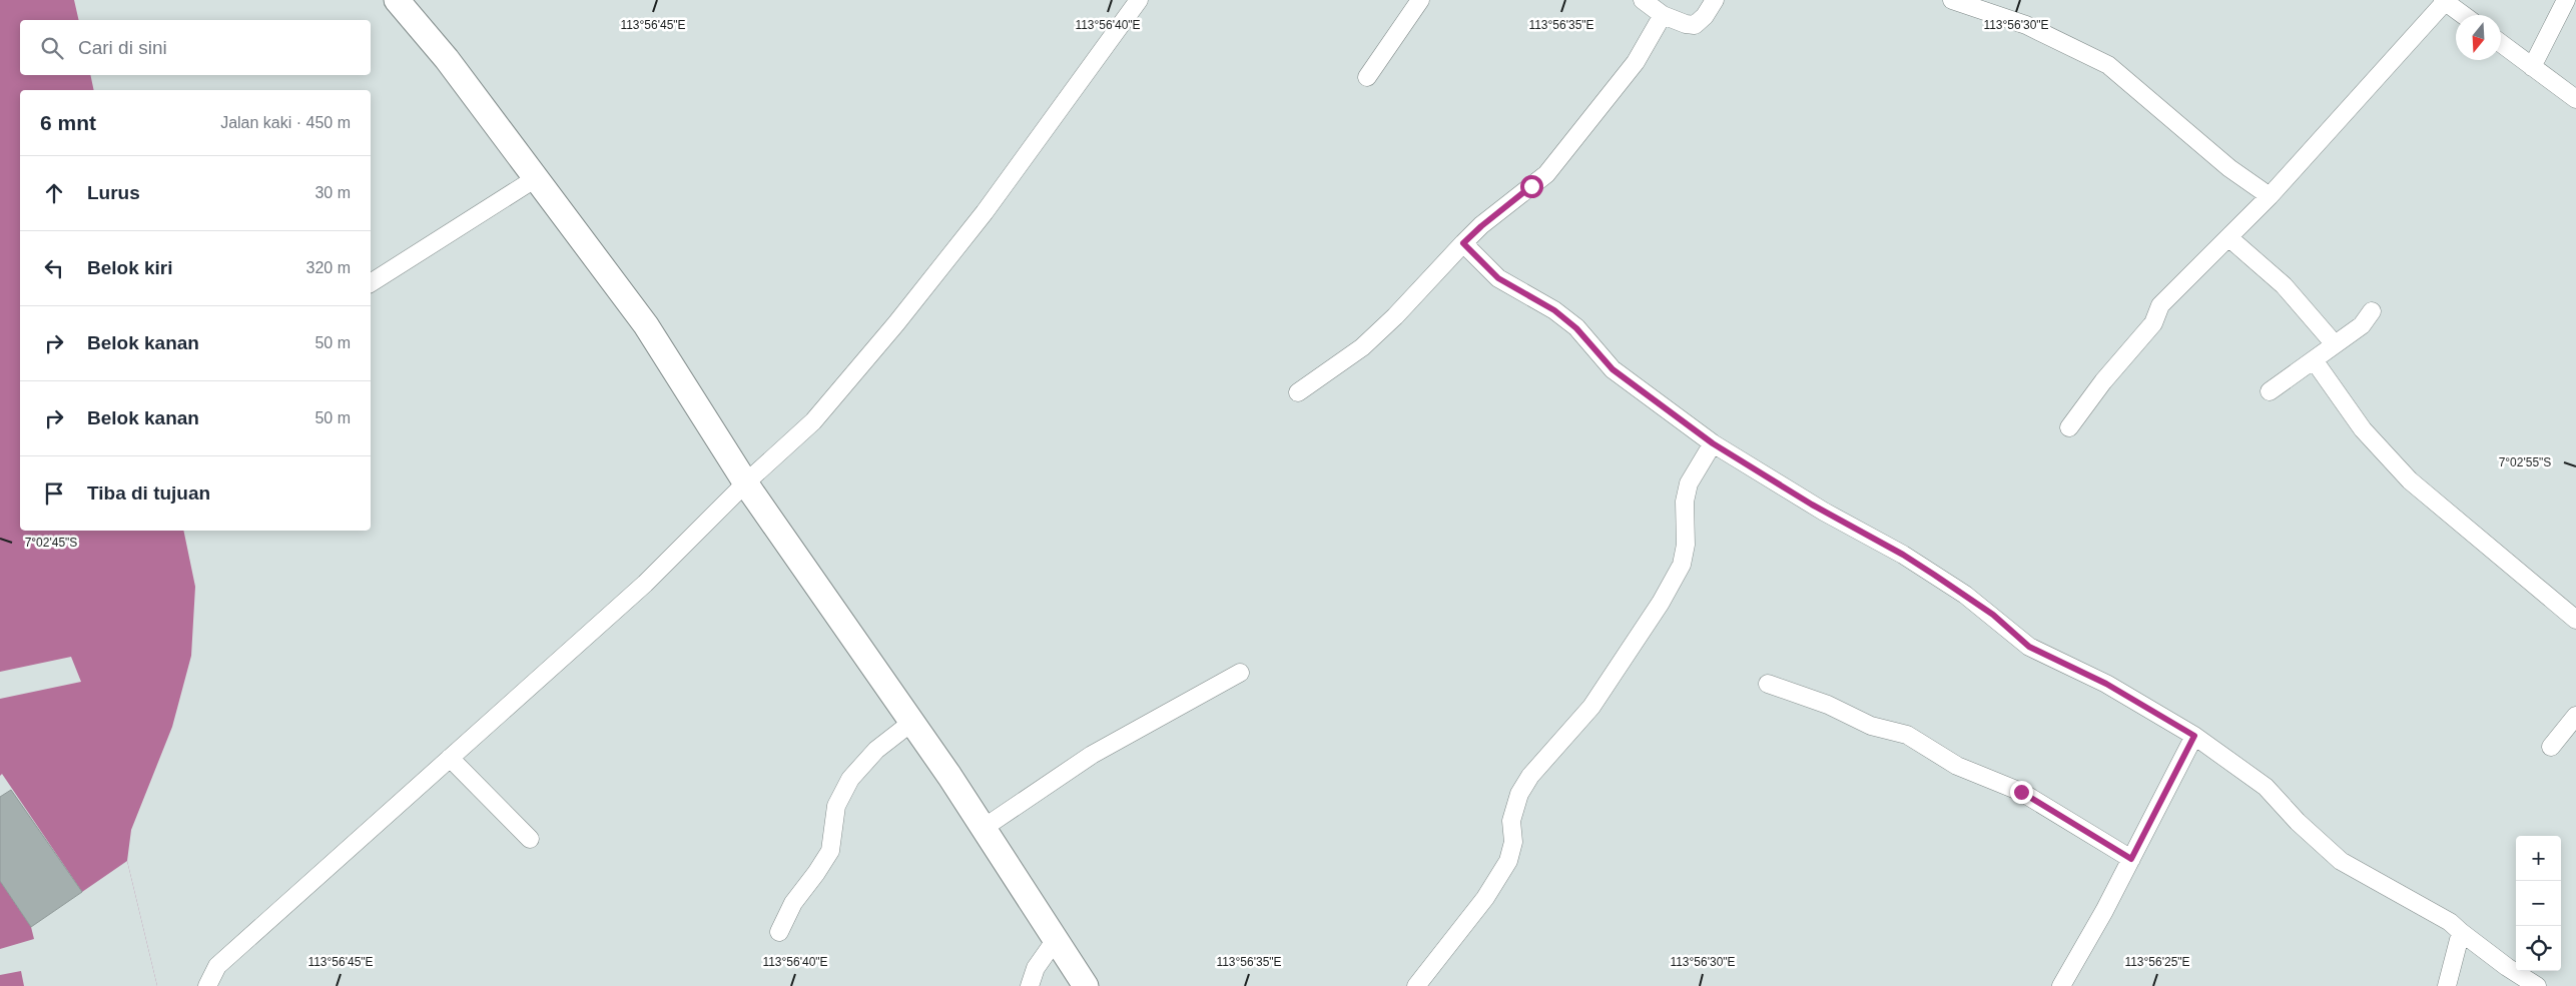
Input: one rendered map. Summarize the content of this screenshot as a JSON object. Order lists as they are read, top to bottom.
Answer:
{
  "north": "bottom",
  "page": {
    "search": "Cari di sini",
    "heading": ["6 mnt", "Jalan kaki · 450 m"],
    "list": [
      ["Lurus", "30 m"],
      ["Belok kiri", "320 m"],
      ["Belok kanan", "50 m"],
      ["Belok kanan", "50 m"],
      "Tiba di tujuan"
    ],
    "map_buttons": ["+", "−"]
  },
  "coordinates": [
    "113°56'45\"E",
    "113°56'40\"E",
    "113°56'35\"E",
    "113°56'30\"E",
    "7°02'55\"S",
    "7°02'45\"S",
    "113°56'25\"E"
  ]
}
